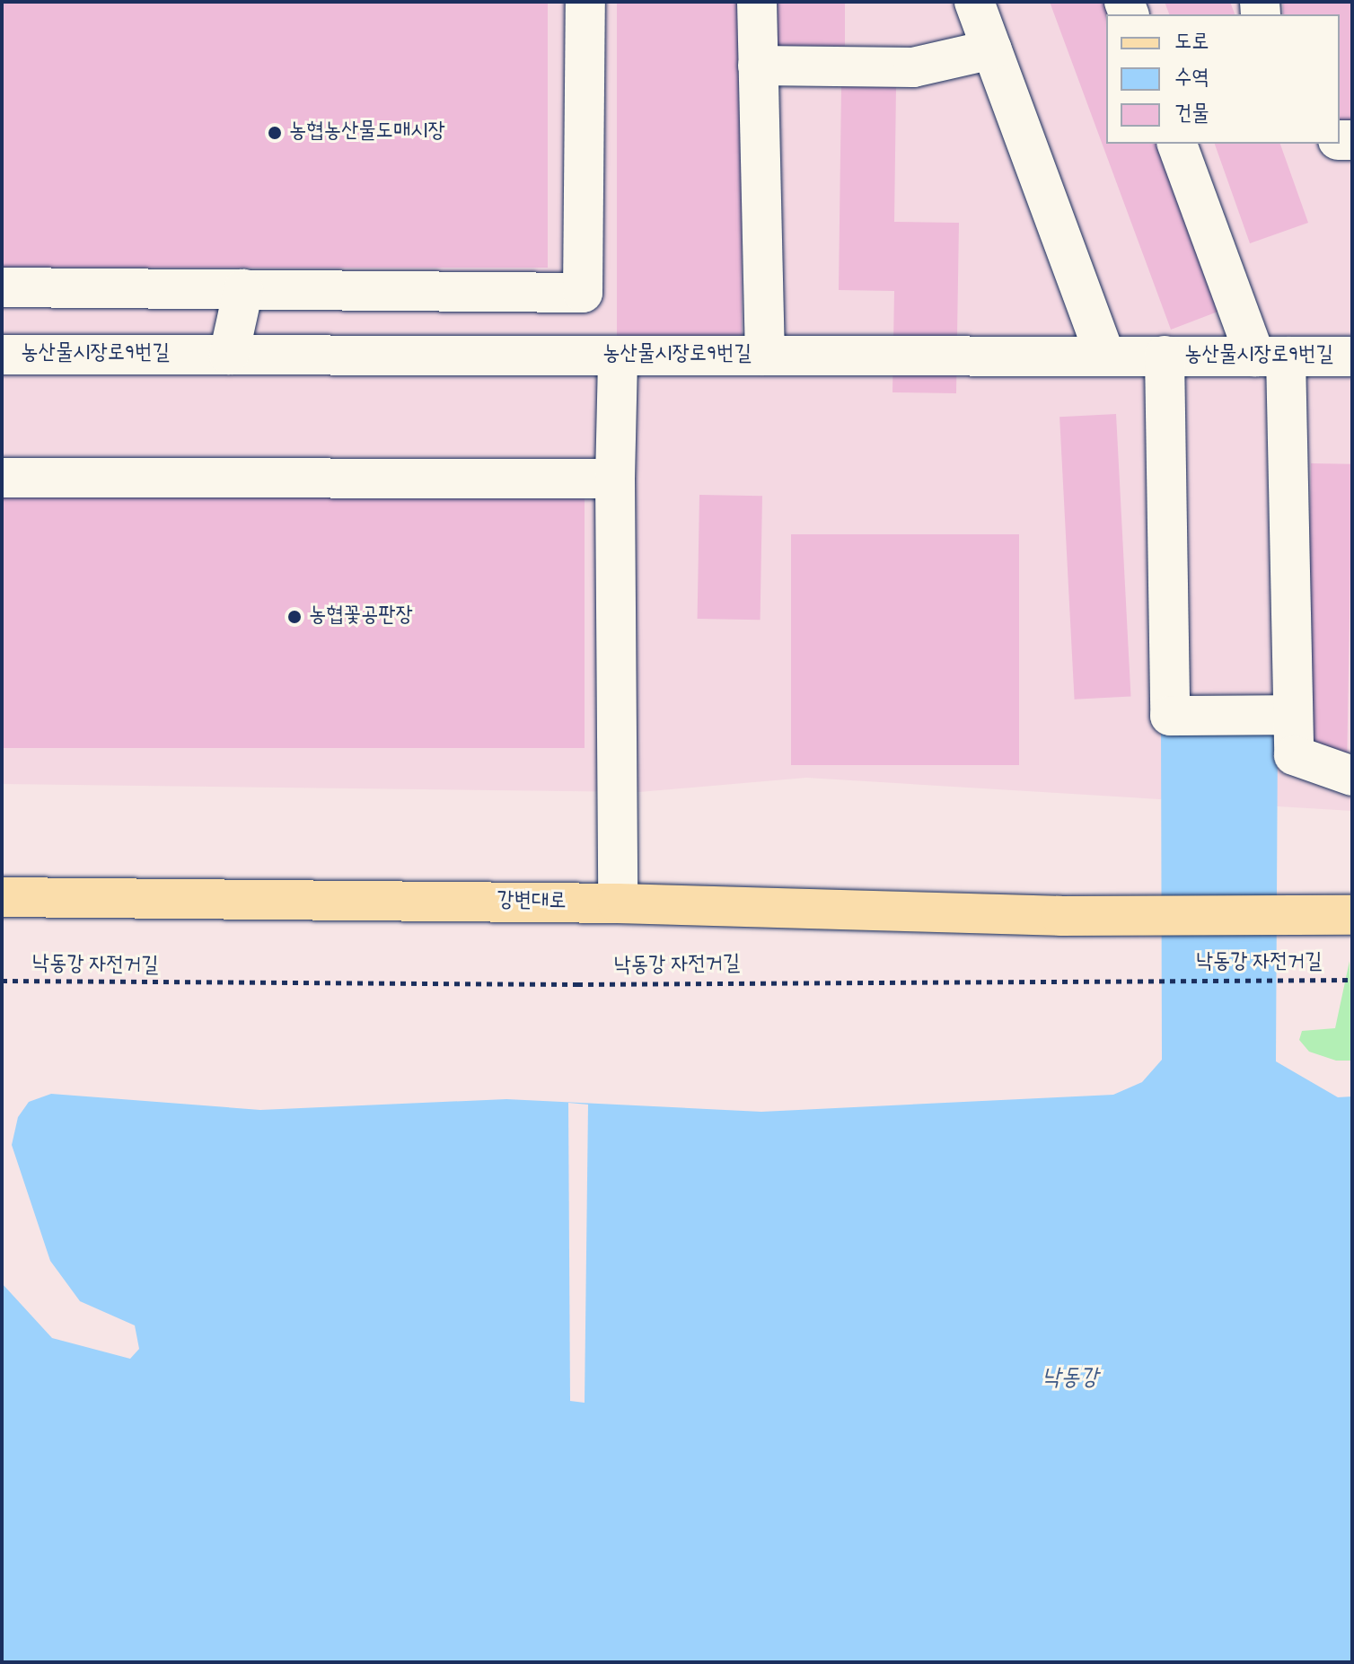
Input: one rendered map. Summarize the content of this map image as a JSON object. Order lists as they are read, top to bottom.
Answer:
{
  "streets": {
    "main road": ["강변대로"],
    "street": ["농산물시장로9번길"],
    "path": ["낙동강 자전거길"]
  },
  "water": ["낙동강"],
  "places": ["농협농산물도매시장", "농협꽃공판장"],
  "legend": ["도로", "수역", "건물"]
}
